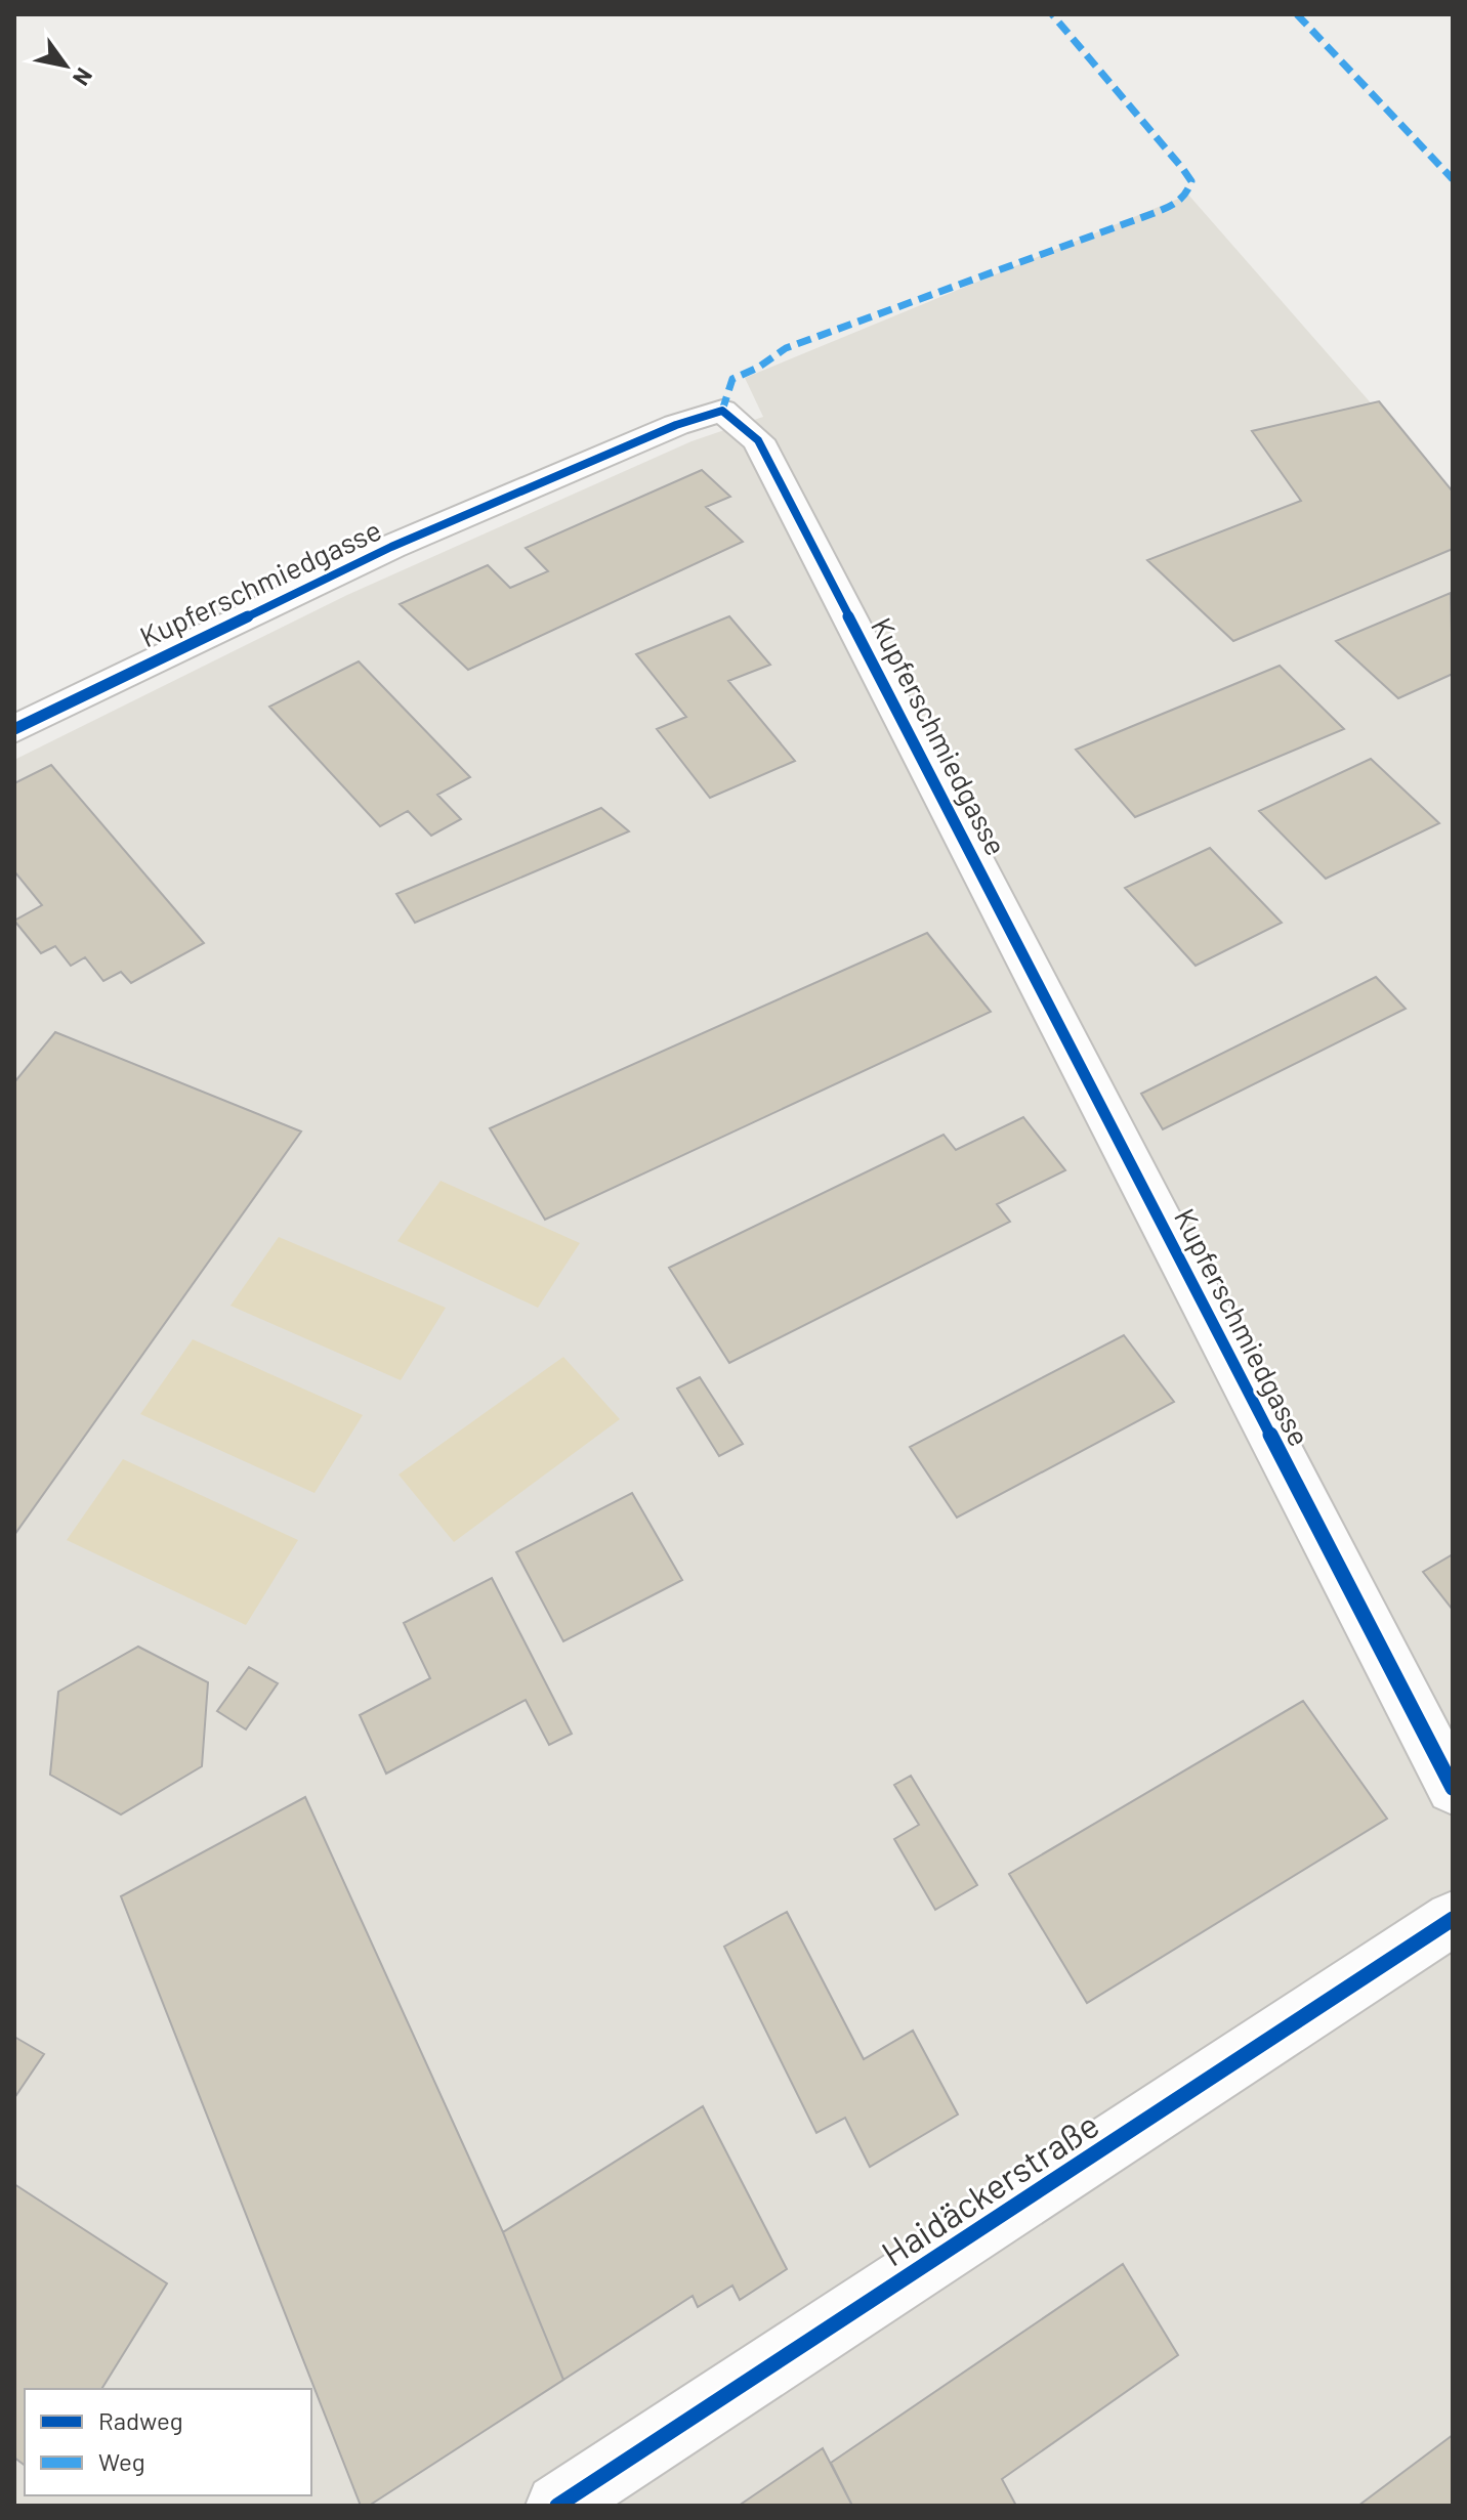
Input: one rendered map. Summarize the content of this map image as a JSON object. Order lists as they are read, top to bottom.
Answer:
{
  "streets": {
    "street": ["Kupferschmiedgasse", "Haidäckerstraße"]
  },
  "legend": ["Radweg", "Weg"],
  "north": "bottom right"
}
